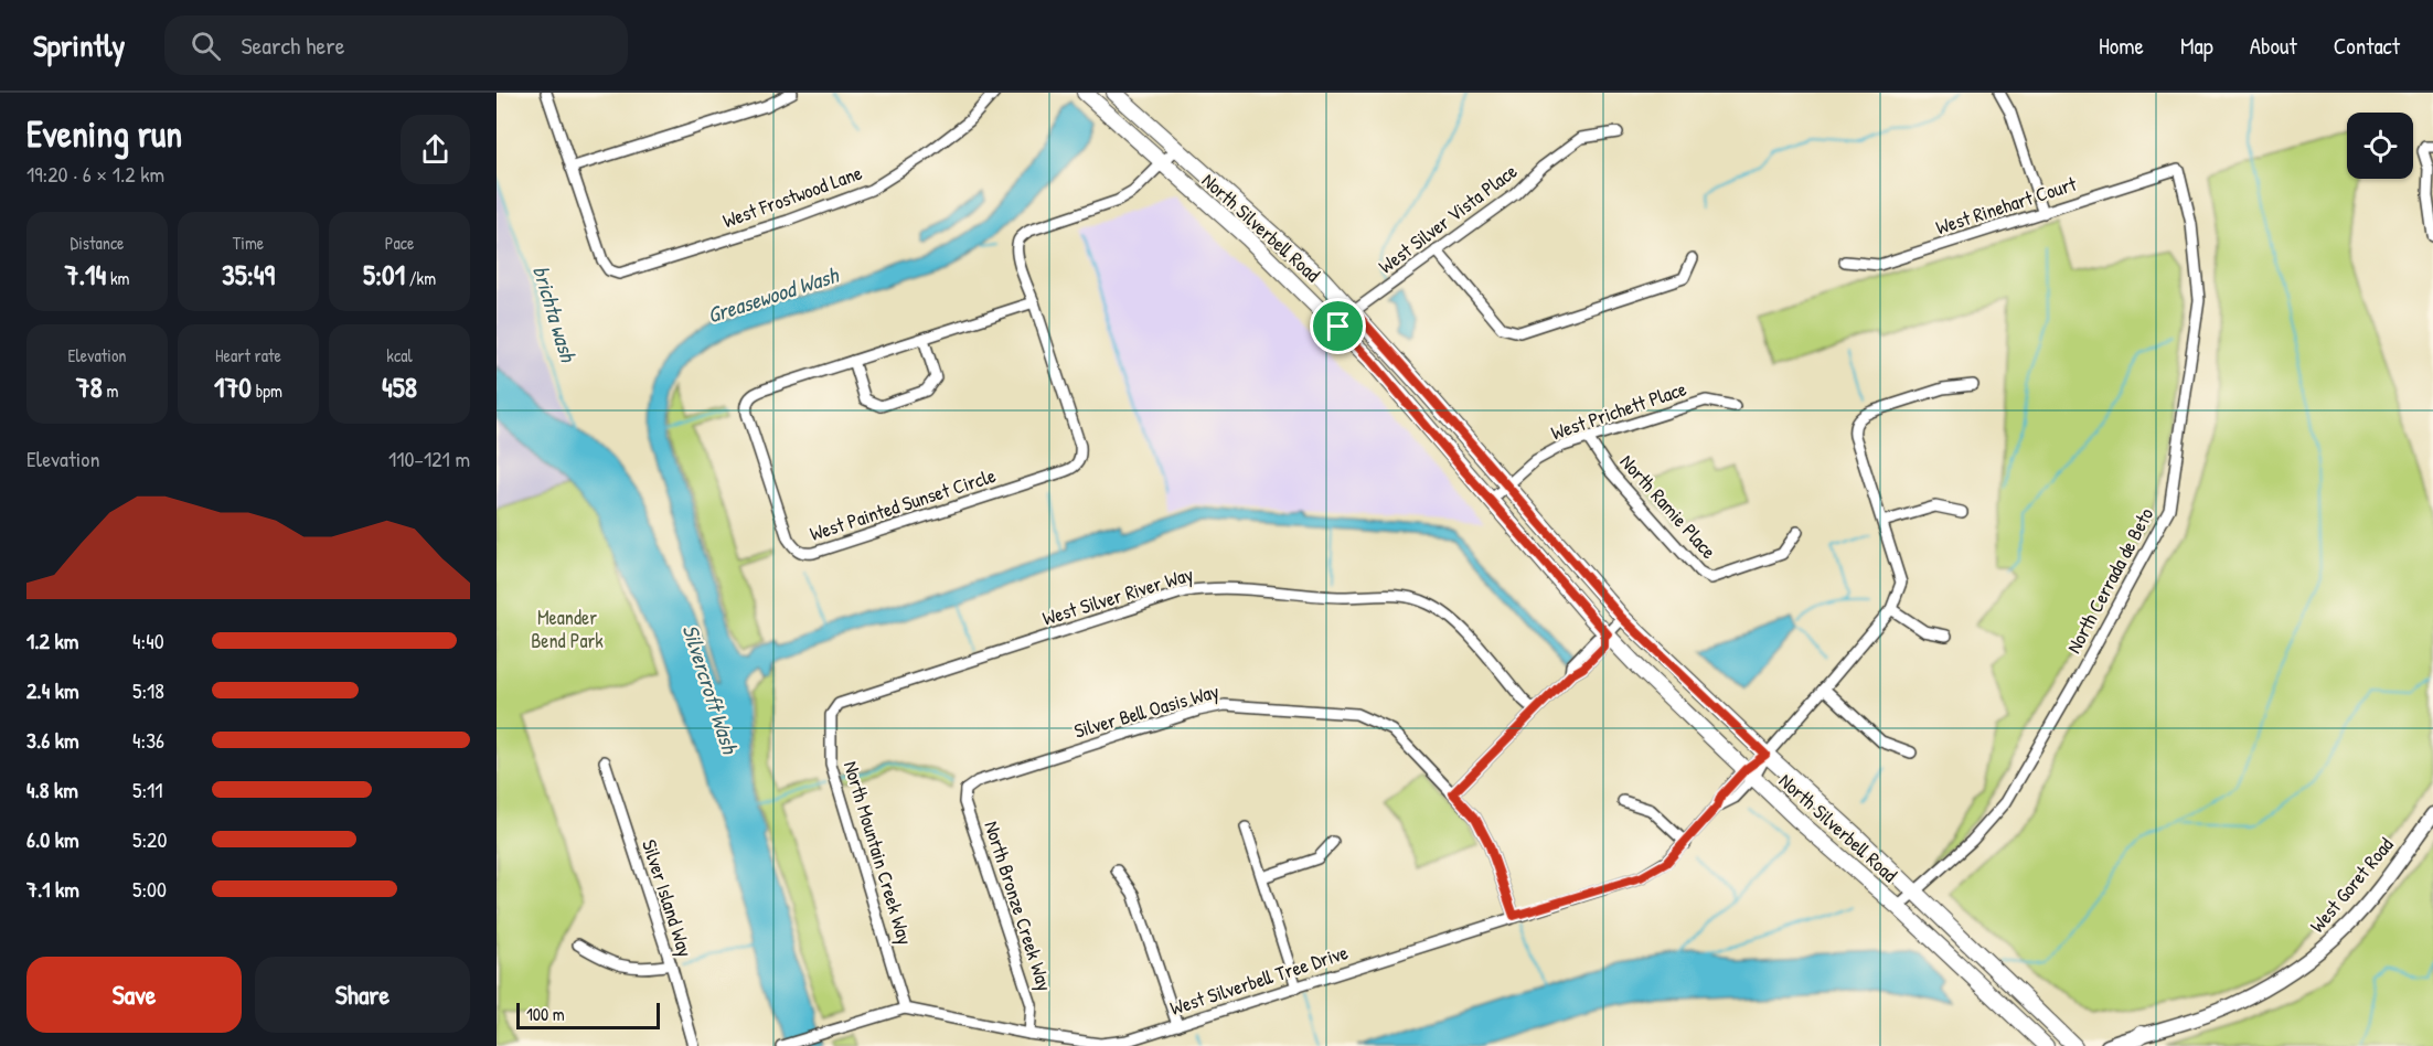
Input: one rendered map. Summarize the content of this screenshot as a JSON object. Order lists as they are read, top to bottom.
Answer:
{
  "streets": {
    "main road": ["North Silverbell Road"],
    "street": [
      "West Frostwood Lane",
      "West Rinehart Court",
      "West Silver Vista Place",
      "West Prichett Place",
      "West Painted Sunset Circle",
      "North Ramie Place",
      "North Cerrada de Beto",
      "West Silver River Way",
      "Silver Bell Oasis Way",
      "North Mountain Creek Way",
      "West Goret Road",
      "Silver Island Way",
      "North Bronze Creek Way",
      "West Silverbell Tree Drive"
    ]
  },
  "crossings": [
    ["West Rinehart Court", "North Cerrada de Beto"],
    ["West Silver Vista Place", "North Silverbell Road"],
    ["North Silverbell Road", "West Prichett Place"],
    ["North Silverbell Road", "West Painted Sunset Circle"],
    ["North Silverbell Road", "North Cerrada de Beto"],
    ["North Silverbell Road", "West Silverbell Tree Drive"],
    ["West Prichett Place", "North Ramie Place"],
    ["West Silver River Way", "North Mountain Creek Way"],
    ["Silver Bell Oasis Way", "North Bronze Creek Way"],
    ["Silver Bell Oasis Way", "West Silverbell Tree Drive"],
    ["North Mountain Creek Way", "West Silverbell Tree Drive"],
    ["North Bronze Creek Way", "West Silverbell Tree Drive"]
  ],
  "water": ["Greasewood Wash", "brichta wash", "Silvercroft Wash"],
  "parks": ["Meander Bend Park"],
  "scale_bar": "100 m",
  "page": {
    "header": "Sprintly",
    "search": "Search here",
    "nav": [
      "Home",
      "Map",
      "About",
      "Contact"
    ],
    "heading": ["Evening run", "19:20 · 6 × 1.2 km"],
    "stats": [
      ["Distance", "7.14 km"],
      ["Time", "35:49"],
      ["Pace", "5:01 /km"],
      ["Elevation", "78 m"],
      ["Heart rate", "170 bpm"],
      ["kcal", "458"]
    ],
    "chart": ["Elevation", "110–121 m"],
    "list": [
      {
        "name": "1.2 km",
        "note": "4:40"
      },
      {
        "name": "2.4 km",
        "note": "5:18"
      },
      {
        "name": "3.6 km",
        "note": "4:36"
      },
      {
        "name": "4.8 km",
        "note": "5:11"
      },
      {
        "name": "6.0 km",
        "note": "5:20"
      },
      {
        "name": "7.1 km",
        "note": "5:00"
      }
    ],
    "buttons": ["Save", "Share"],
    "scale": "100 m"
  }
}
